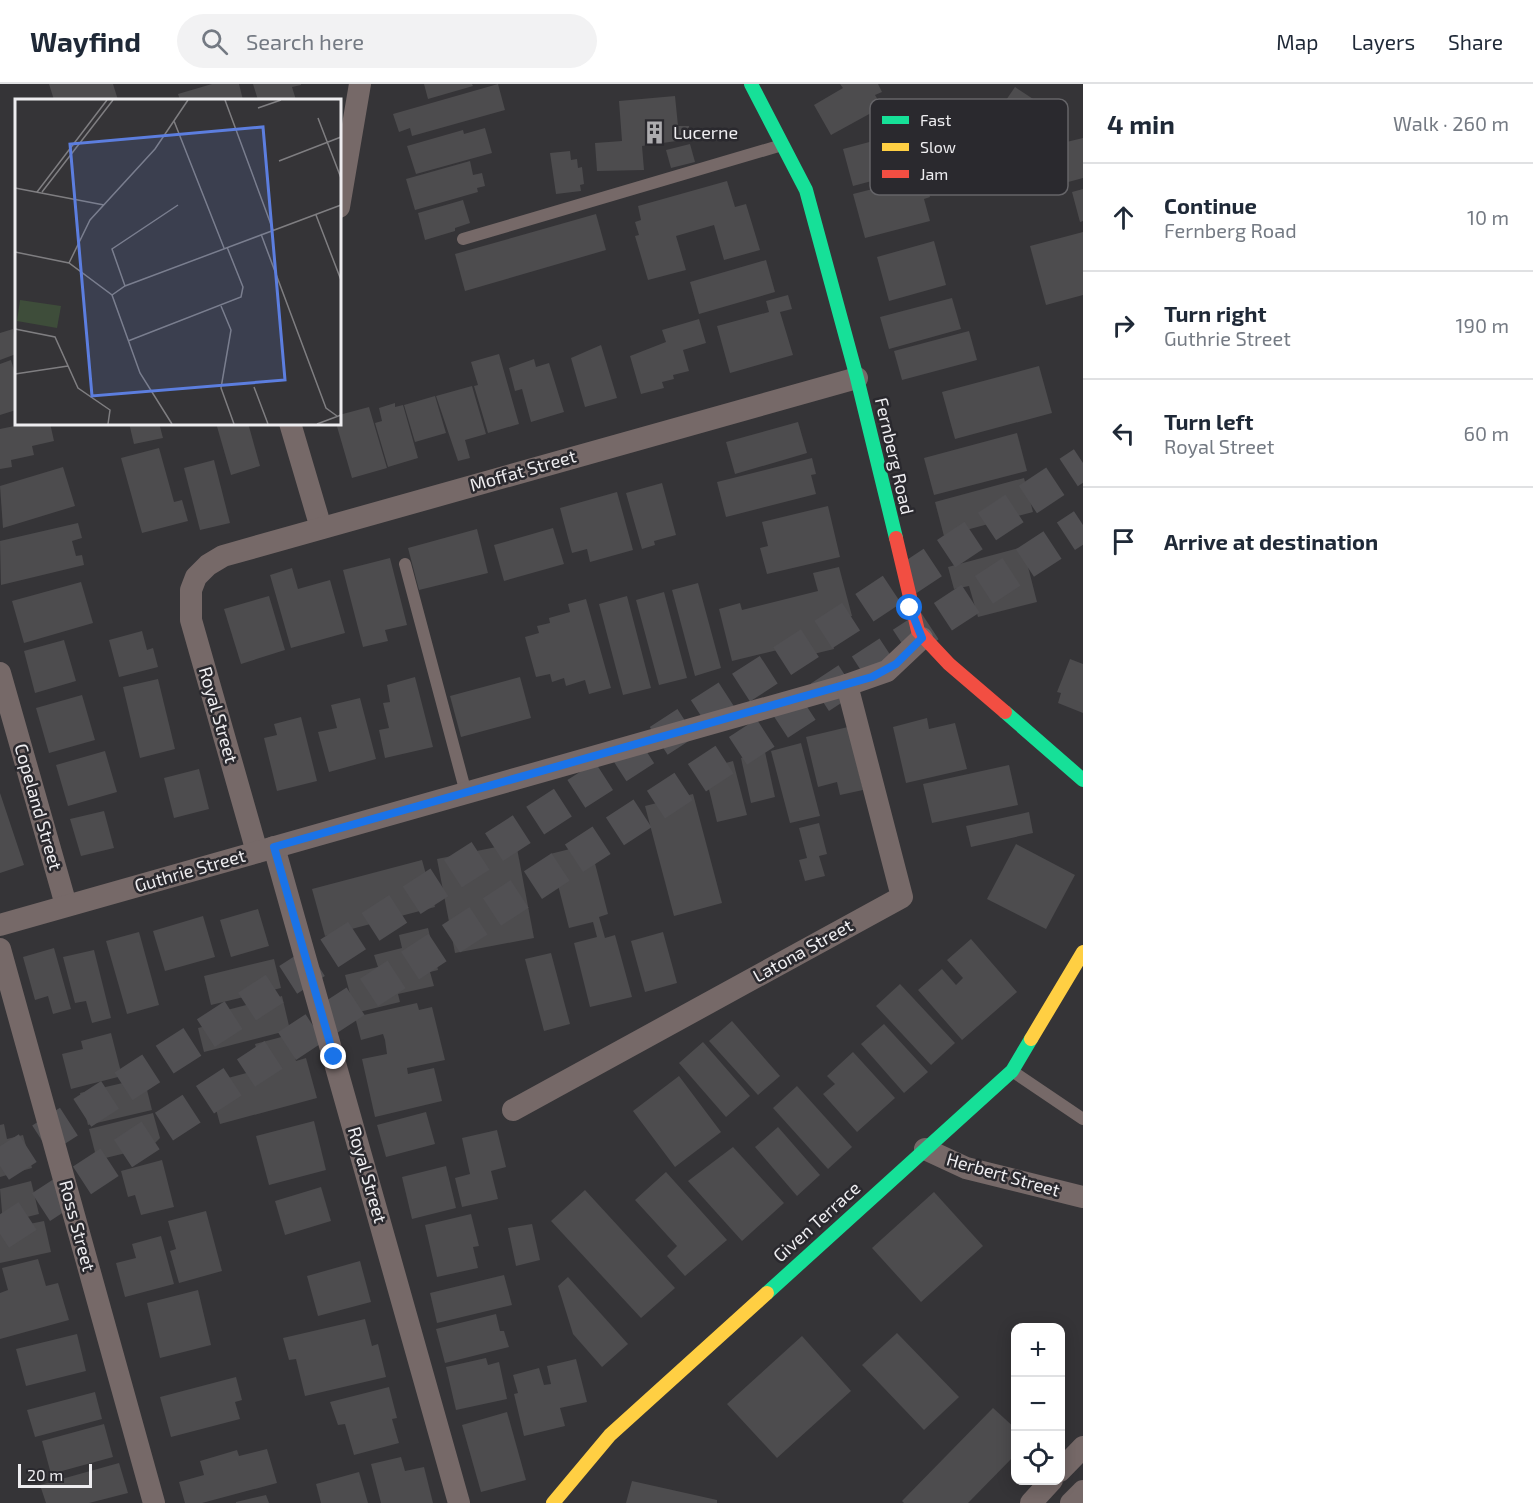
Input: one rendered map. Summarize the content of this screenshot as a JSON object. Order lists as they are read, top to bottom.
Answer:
{
  "streets": {
    "street": [
      "Fernberg Road",
      "Moffat Street",
      "Royal Street",
      "Copeland Street",
      "Guthrie Street",
      "Latona Street",
      "Herbert Street",
      "Given Terrace",
      "Ross Street"
    ]
  },
  "crossings": [
    ["Fernberg Road", "Moffat Street"],
    ["Fernberg Road", "Guthrie Street"],
    ["Moffat Street", "Royal Street"],
    ["Royal Street", "Guthrie Street"],
    ["Copeland Street", "Guthrie Street"],
    ["Guthrie Street", "Latona Street"],
    ["Herbert Street", "Given Terrace"]
  ],
  "places": {
    "building": ["Lucerne"]
  },
  "legend": ["Fast", "Slow", "Jam"],
  "scale_bar": "20 m",
  "page": {
    "header": "Wayfind",
    "search": "Search here",
    "nav": ["Map", "Layers", "Share"],
    "heading": ["4 min", "Walk · 260 m"],
    "list": [
      ["Continue", "Fernberg Road", "10 m"],
      ["Turn right", "Guthrie Street", "190 m"],
      ["Turn left", "Royal Street", "60 m"],
      "Arrive at destination"
    ],
    "map_buttons": ["+", "−"],
    "scale": "20 m"
  }
}
